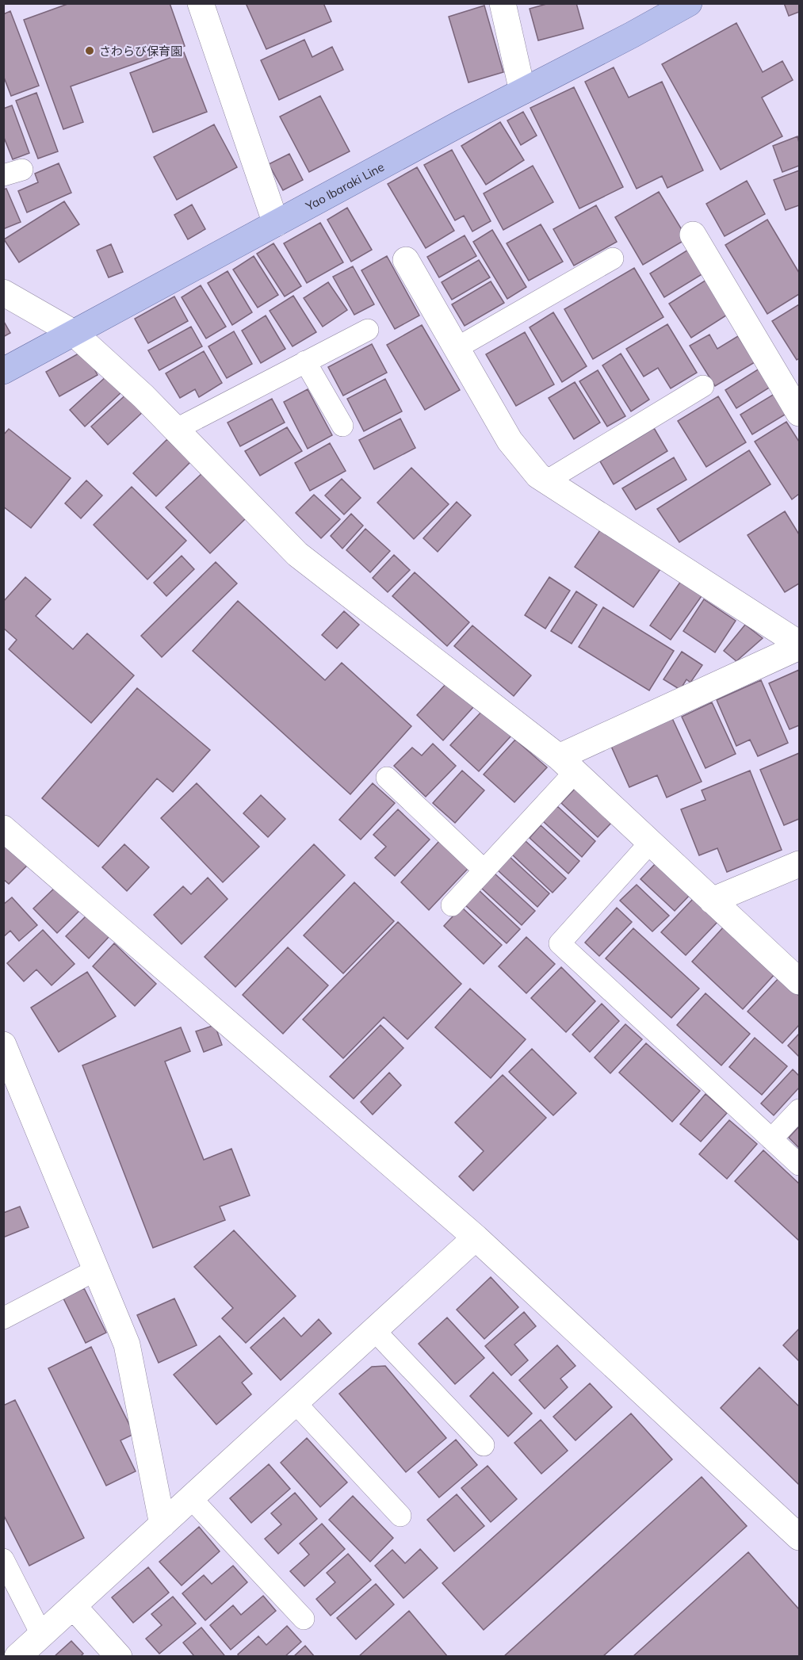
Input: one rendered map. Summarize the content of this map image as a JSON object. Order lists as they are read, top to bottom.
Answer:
{
  "streets": {
    "main road": ["Yao Ibaraki Line"]
  },
  "places": ["さわらび保育園"]
}
